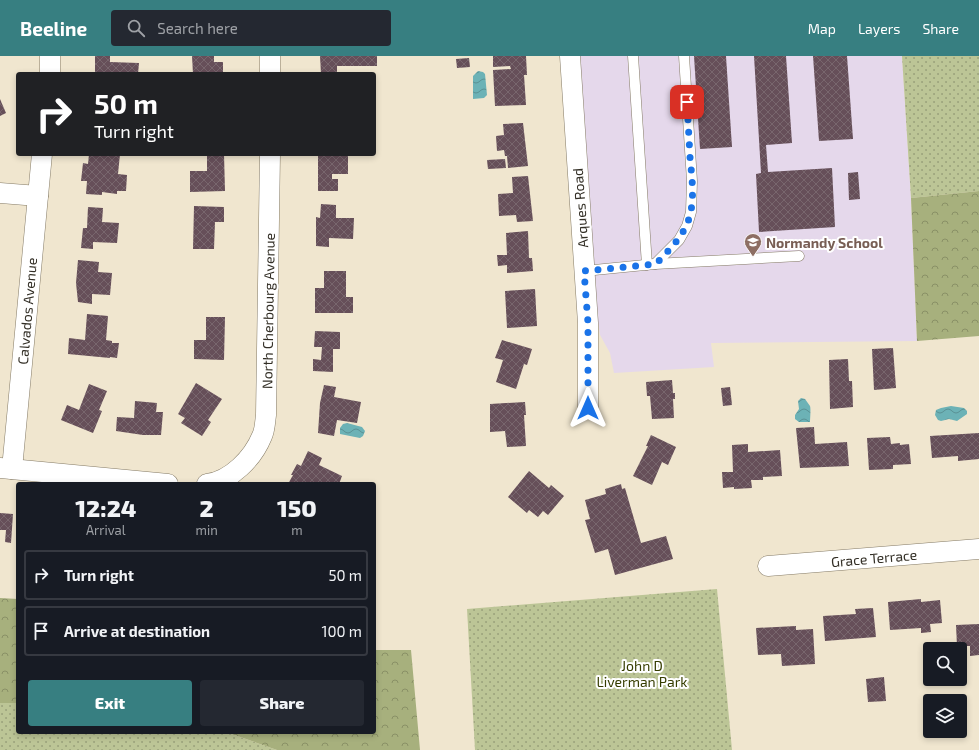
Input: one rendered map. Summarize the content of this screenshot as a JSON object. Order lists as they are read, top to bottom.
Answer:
{
  "streets": {
    "street": [
      "Arques Road",
      "Calvados Avenue",
      "North Cherbourg Avenue",
      "Grace Terrace"
    ]
  },
  "parks": ["John D Liverman Park"],
  "places": {
    "school or university": ["Normandy School"]
  },
  "page": {
    "header": "Beeline",
    "search": "Search here",
    "nav": ["Map", "Layers", "Share"],
    "turn": ["50 m", "Turn right"],
    "eta": [
      "12:24",
      "Arrival",
      "2",
      "min",
      "150",
      "m"
    ],
    "list": [
      {
        "name": "Turn right",
        "value": "50 m"
      },
      {
        "name": "Arrive at destination",
        "value": "100 m"
      }
    ],
    "buttons": ["Exit", "Share"]
  }
}
